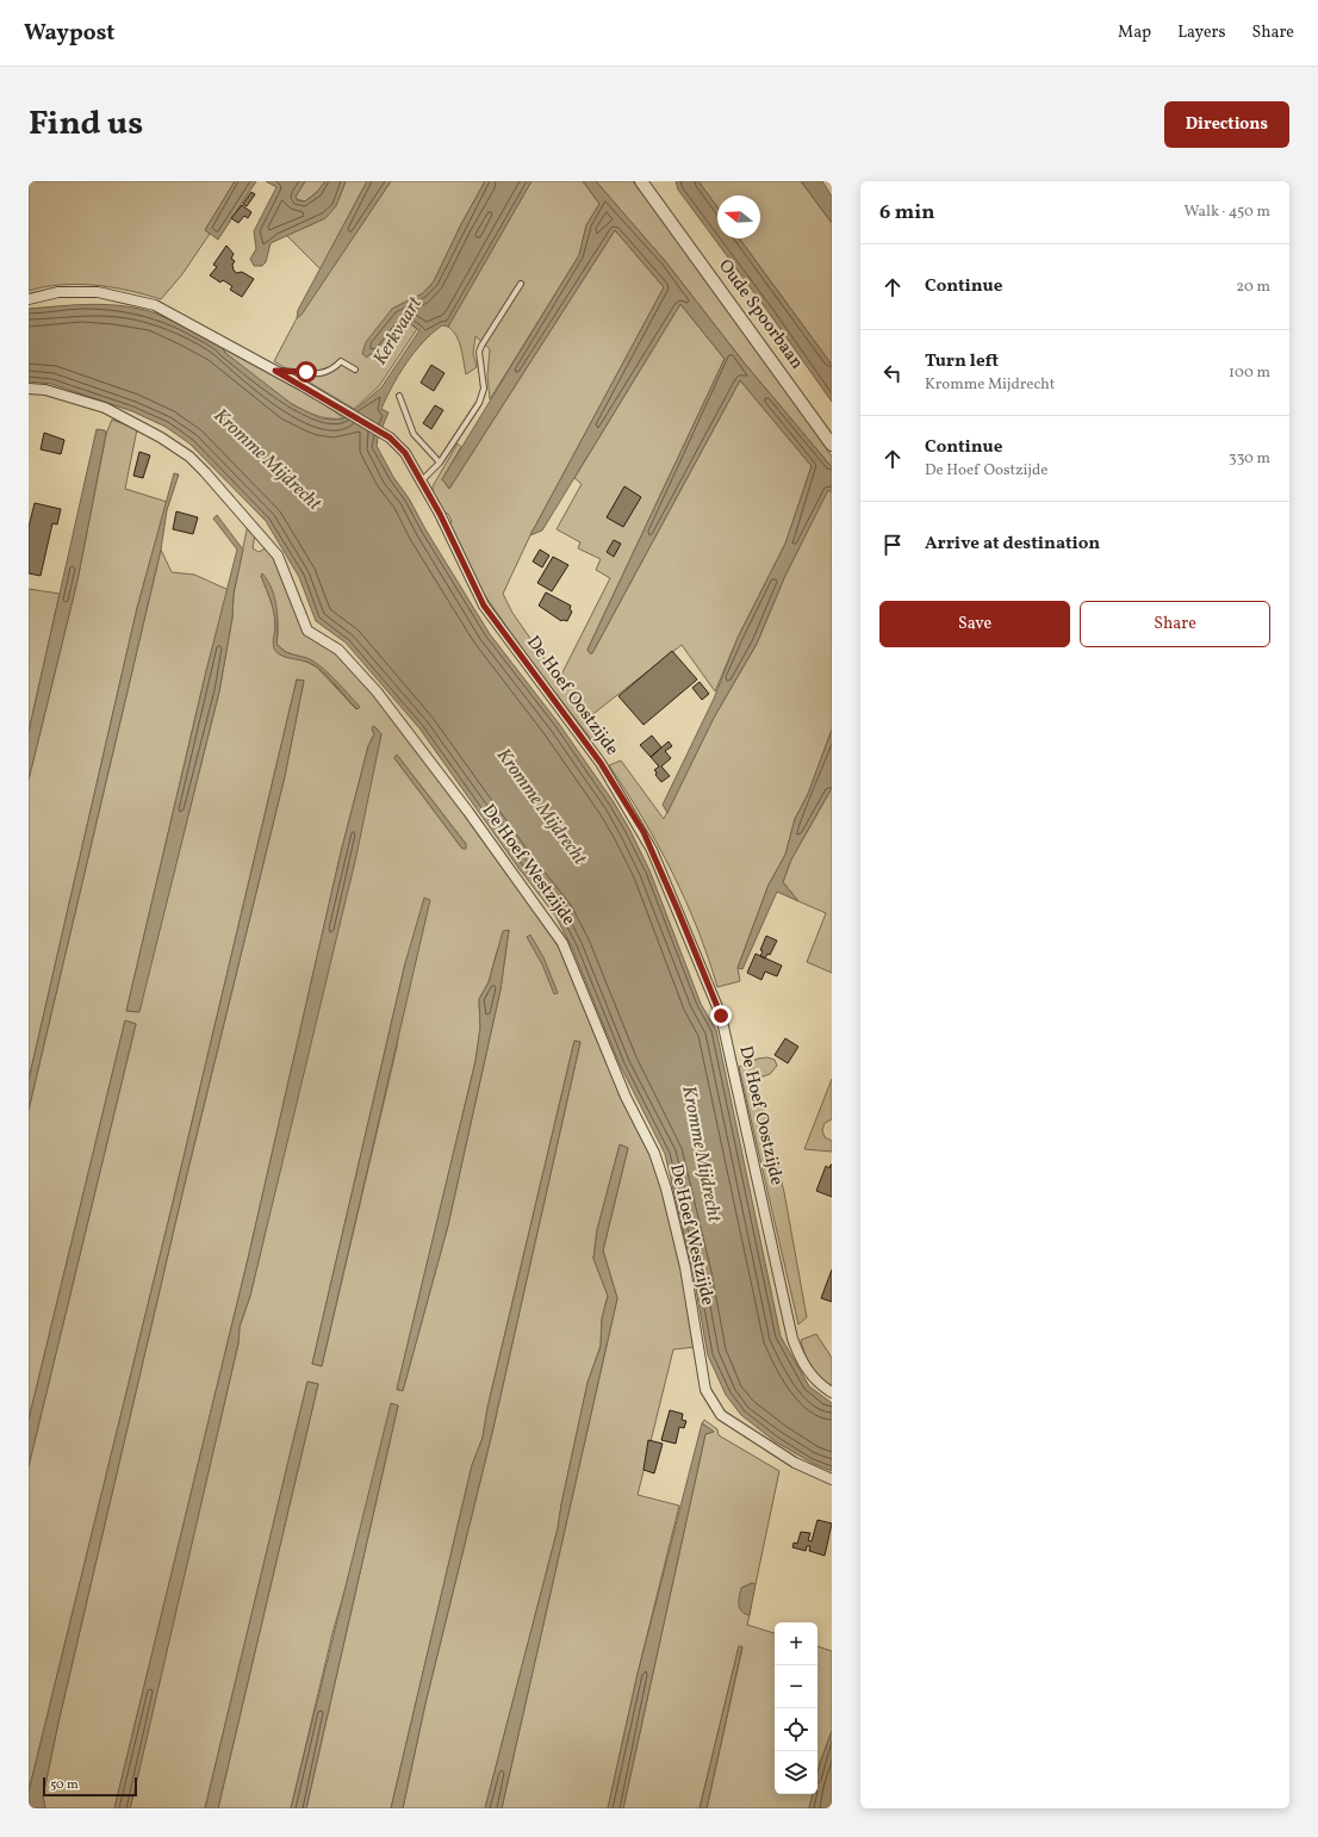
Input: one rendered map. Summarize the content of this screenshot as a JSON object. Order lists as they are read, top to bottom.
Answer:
{
  "streets": {
    "street": ["Oude Spoorbaan", "De Hoef Oostzijde", "De Hoef Westzijde"]
  },
  "water": ["Kerkvaart", "Kromme Mijdrecht"],
  "scale_bar": "50 m",
  "north": "left",
  "page": {
    "header": "Waypost",
    "nav": ["Map", "Layers", "Share"],
    "title": "Find us",
    "buttons": [
      "Directions",
      ["Save", "Share"]
    ],
    "heading": ["6 min", "Walk · 450 m"],
    "list": [
      ["Continue", "20 m"],
      ["Turn left", "Kromme Mijdrecht", "100 m"],
      ["Continue", "De Hoef Oostzijde", "330 m"],
      "Arrive at destination"
    ],
    "map_buttons": ["+", "−"],
    "scale": "50 m"
  }
}
